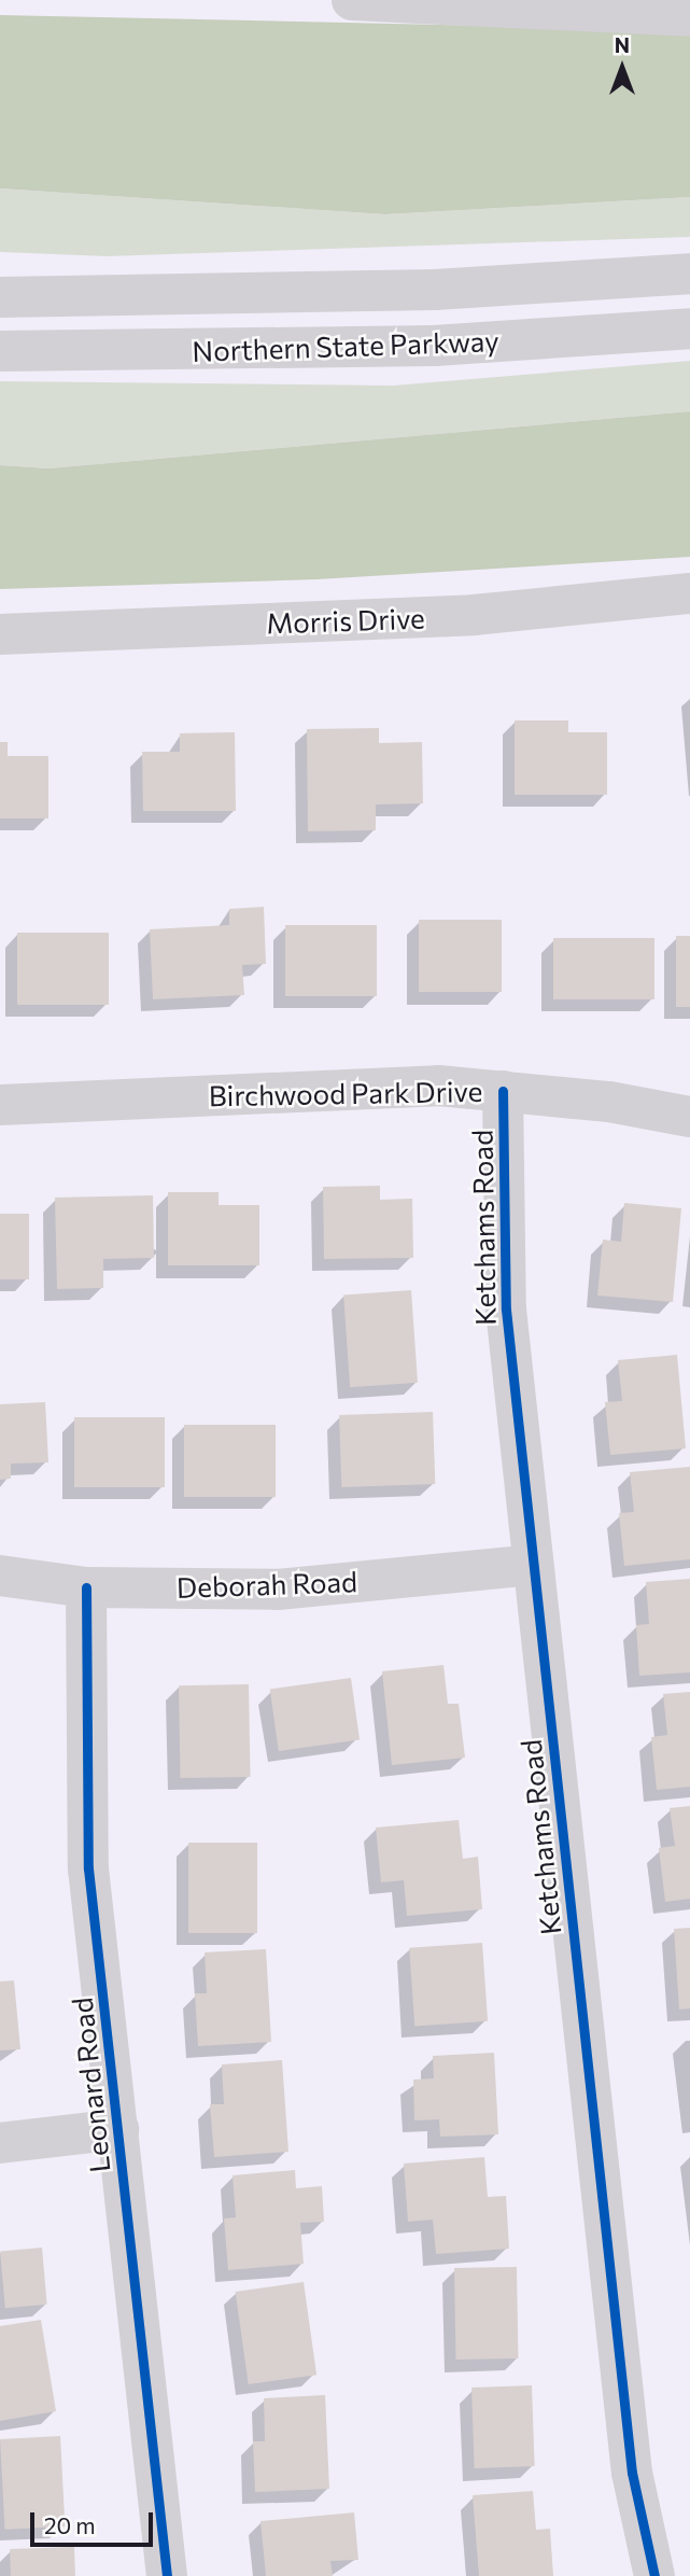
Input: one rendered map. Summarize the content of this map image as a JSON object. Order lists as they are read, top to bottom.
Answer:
{
  "streets": {
    "main road": [
      "Northern State Parkway",
      "Morris Drive",
      "Birchwood Park Drive",
      "Ketchams Road",
      "Deborah Road",
      "Leonard Road"
    ]
  },
  "crossings": [
    ["Birchwood Park Drive", "Ketchams Road"],
    ["Ketchams Road", "Deborah Road"],
    ["Deborah Road", "Leonard Road"]
  ],
  "scale_bar": "20 m",
  "north": "top"
}
